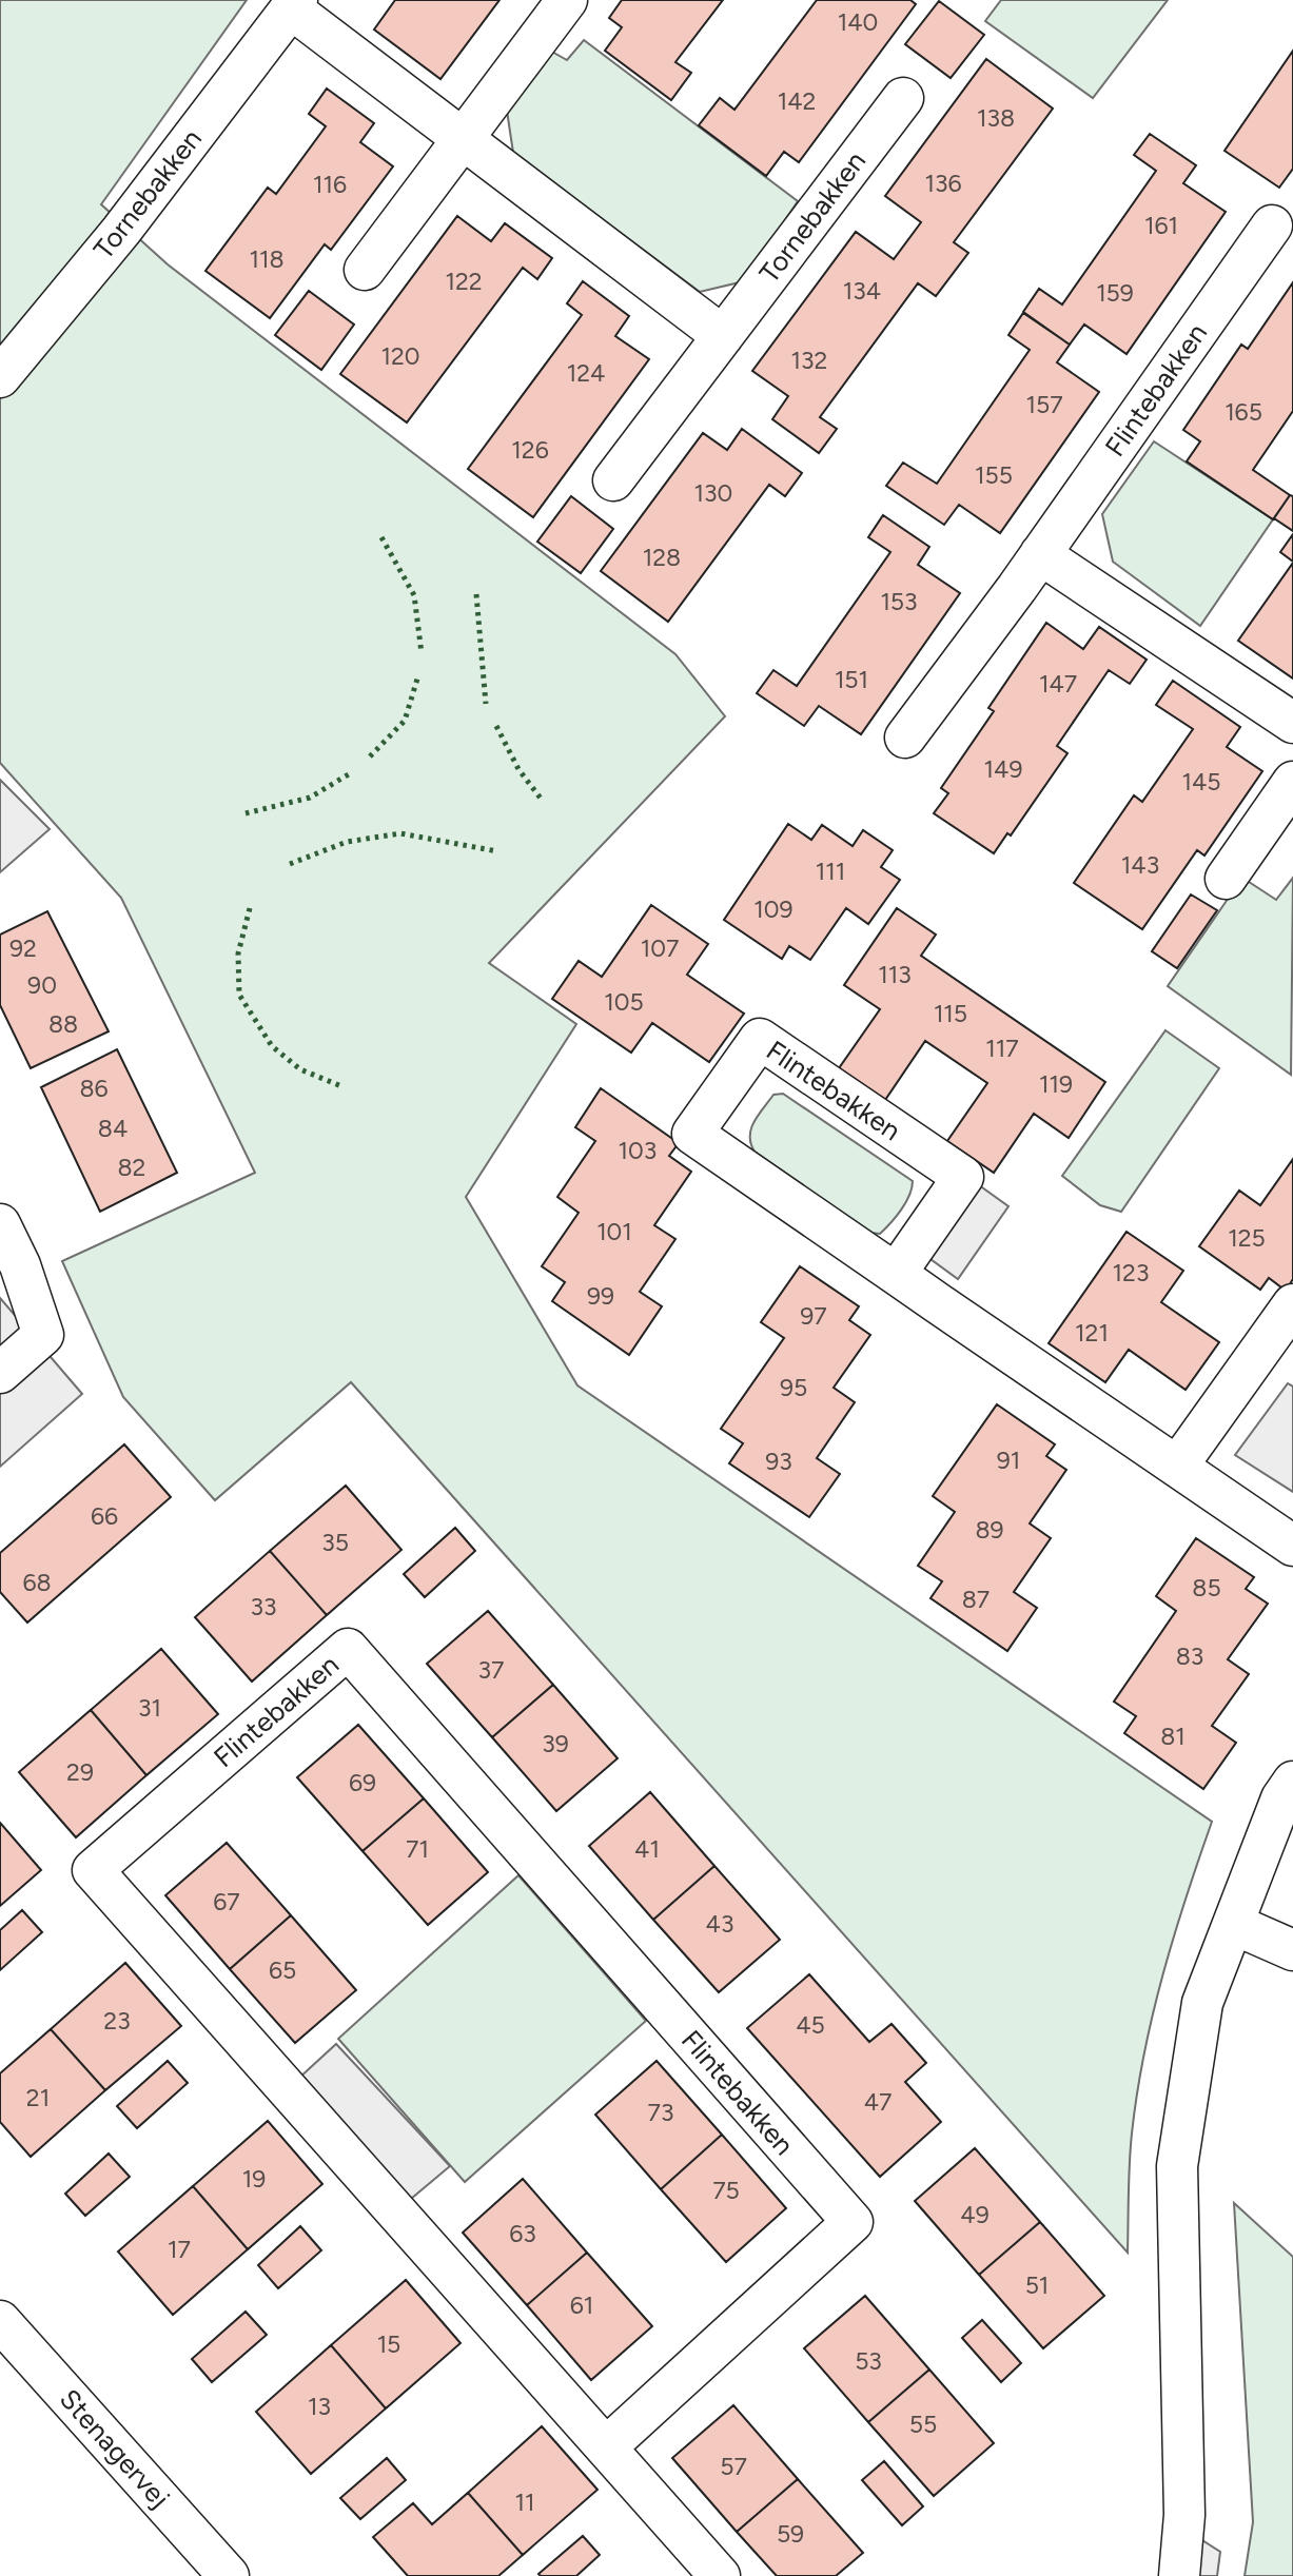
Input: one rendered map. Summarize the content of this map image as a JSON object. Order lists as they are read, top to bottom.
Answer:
{
  "streets": {
    "street": ["Tornebakken", "Flintebakken", "Stenagervej"]
  },
  "house_numbers": [
    "140",
    "142",
    "138",
    "136",
    "116",
    "161",
    "118",
    "122",
    "134",
    "159",
    "120",
    "132",
    "124",
    "157",
    "165",
    "126",
    "155",
    "130",
    "128",
    "153",
    "151",
    "147",
    "149",
    "145",
    "143",
    "111",
    "109",
    "92",
    "107",
    "113",
    "90",
    "105",
    "115",
    "88",
    "117",
    "119",
    "86",
    "84",
    "103",
    "82",
    "101",
    "125",
    "123",
    "99",
    "97",
    "121",
    "95",
    "91",
    "93",
    "66",
    "89",
    "35",
    "68",
    "85",
    "87",
    "33",
    "83",
    "37",
    "31",
    "81",
    "39",
    "29",
    "69",
    "71",
    "41",
    "67",
    "43",
    "65",
    "23",
    "45",
    "21",
    "47",
    "73",
    "19",
    "75",
    "49",
    "63",
    "17",
    "51",
    "61",
    "15",
    "53",
    "13",
    "55",
    "57",
    "11",
    "59"
  ]
}
